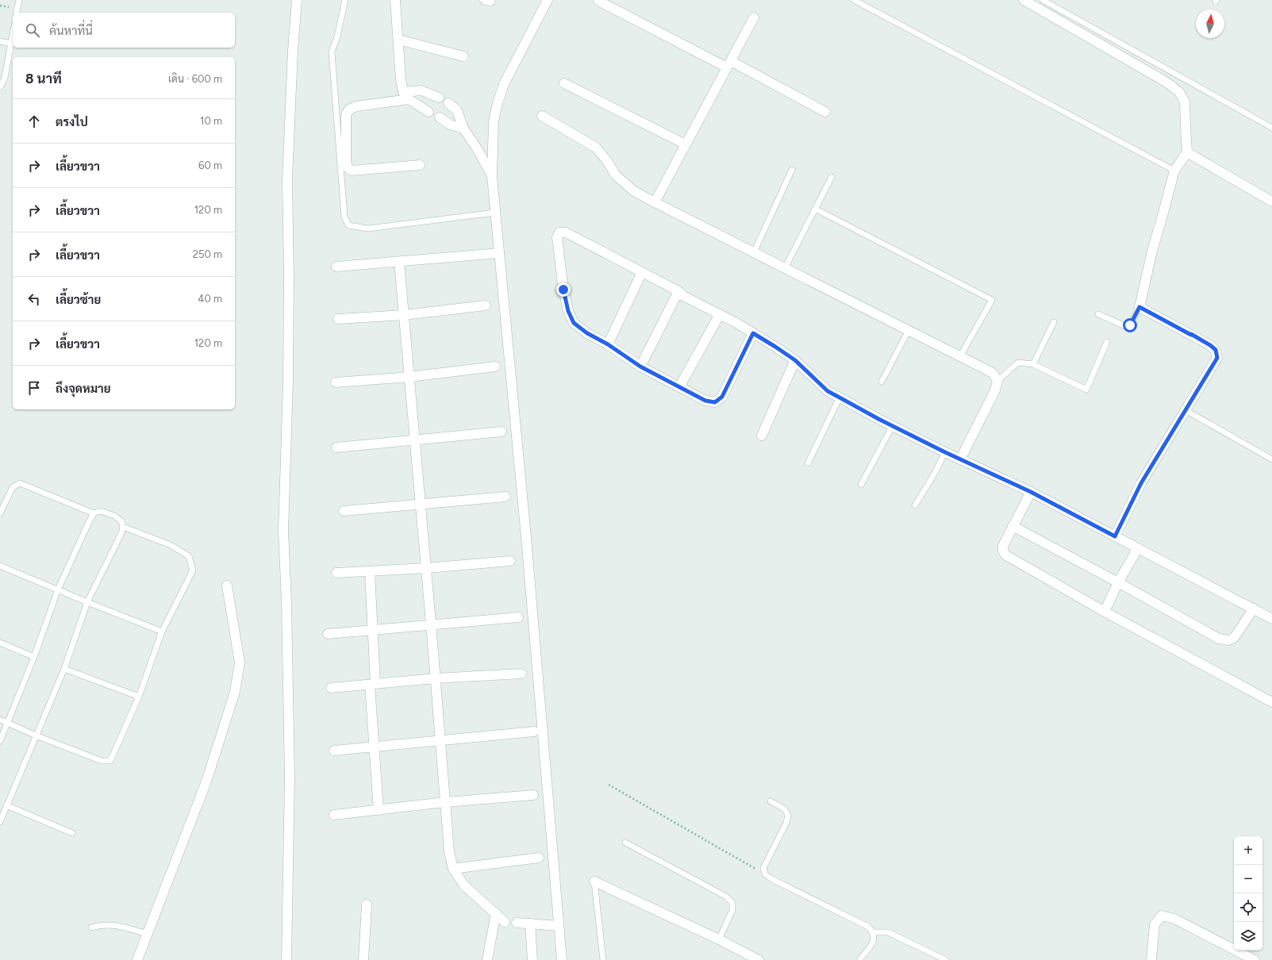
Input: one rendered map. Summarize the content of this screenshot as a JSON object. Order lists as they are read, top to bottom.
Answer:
{
  "north": "top",
  "page": {
    "search": "ค้นหาที่นี่",
    "heading": ["8 นาที", "เดิน · 600 m"],
    "list": [
      ["ตรงไป", "10 m"],
      ["เลี้ยวขวา", "60 m"],
      ["เลี้ยวขวา", "120 m"],
      ["เลี้ยวขวา", "250 m"],
      ["เลี้ยวซ้าย", "40 m"],
      ["เลี้ยวขวา", "120 m"],
      "ถึงจุดหมาย"
    ],
    "map_buttons": ["+", "−"]
  }
}
